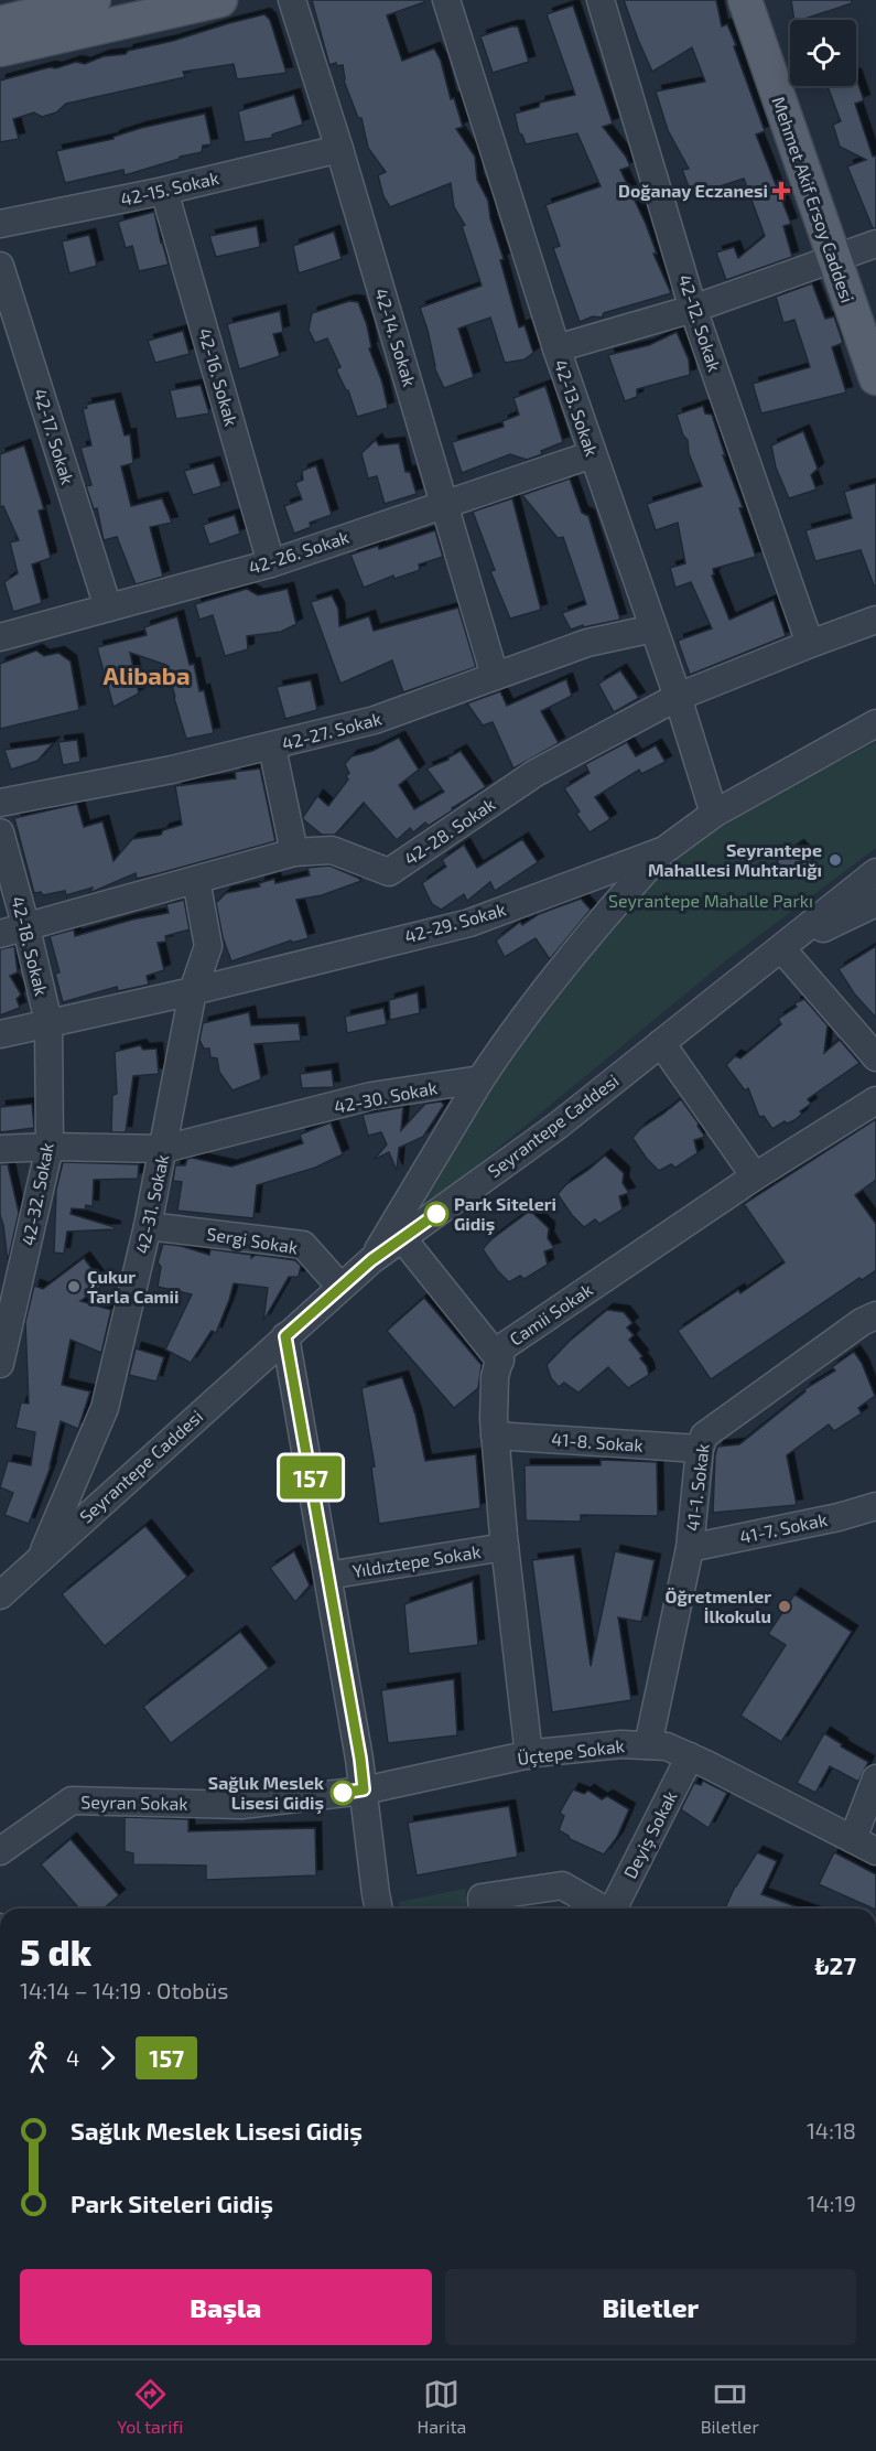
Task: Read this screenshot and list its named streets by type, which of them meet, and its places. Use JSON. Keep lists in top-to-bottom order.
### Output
{
  "streets": {
    "main road": ["Mehmet Akif Ersoy Caddesi"],
    "street": [
      "42-15. Sokak",
      "42-12. Sokak",
      "42-14. Sokak",
      "42-16. Sokak",
      "42-13. Sokak",
      "42-17. Sokak",
      "42-26. Sokak",
      "42-27. Sokak",
      "42-28. Sokak",
      "42-29. Sokak",
      "42-18. Sokak",
      "42-30. Sokak",
      "Seyrantepe Caddesi",
      "42-32. Sokak",
      "42-31. Sokak",
      "Sergi Sokak",
      "Camii Sokak",
      "41-8. Sokak",
      "41-1. Sokak",
      "41-7. Sokak",
      "Yıldıztepe Sokak",
      "Üçtepe Sokak",
      "Seyran Sokak",
      "Deyiş Sokak"
    ]
  },
  "crossings": [
    ["42-15. Sokak", "42-14. Sokak"],
    ["42-15. Sokak", "42-16. Sokak"],
    ["42-12. Sokak", "42-28. Sokak"],
    ["42-14. Sokak", "42-26. Sokak"],
    ["42-14. Sokak", "42-27. Sokak"],
    ["42-16. Sokak", "42-26. Sokak"],
    ["42-13. Sokak", "42-26. Sokak"],
    ["42-13. Sokak", "42-27. Sokak"],
    ["42-13. Sokak", "42-28. Sokak"],
    ["42-13. Sokak", "42-29. Sokak"],
    ["42-17. Sokak", "42-26. Sokak"],
    ["42-28. Sokak", "42-18. Sokak"],
    ["42-28. Sokak", "42-31. Sokak"],
    ["42-29. Sokak", "42-18. Sokak"],
    ["42-29. Sokak", "42-32. Sokak"],
    ["42-29. Sokak", "42-31. Sokak"],
    ["42-18. Sokak", "42-32. Sokak"],
    ["42-30. Sokak", "42-32. Sokak"],
    ["42-30. Sokak", "42-31. Sokak"],
    ["Seyrantepe Caddesi", "42-31. Sokak"],
    ["Seyrantepe Caddesi", "Sergi Sokak"],
    ["42-31. Sokak", "Sergi Sokak"],
    ["Camii Sokak", "41-8. Sokak"],
    ["Camii Sokak", "Yıldıztepe Sokak"],
    ["Camii Sokak", "Üçtepe Sokak"],
    ["41-8. Sokak", "41-1. Sokak"],
    ["41-1. Sokak", "41-7. Sokak"],
    ["41-1. Sokak", "Üçtepe Sokak"],
    ["Üçtepe Sokak", "Seyran Sokak"],
    ["Üçtepe Sokak", "Deyiş Sokak"]
  ],
  "districts": ["Alibaba"],
  "parks": ["Seyrantepe Mahalle Parkı"],
  "places": {
    "health": ["Doğanay Eczanesi"],
    "other": [
      "Seyrantepe Mahallesi Muhtarlığı",
      "Park Siteleri Gidiş",
      "Çukur Tarla Camii",
      "Öğretmenler İlkokulu",
      "Sağlık Meslek Lisesi Gidiş"
    ]
  },
  "lines": ["bus line 157"],
  "page": {
    "on_map": "157",
    "heading": ["5 dk", "14:14 – 14:19 · Otobüs", "₺27"],
    "legs": ["4", "157"],
    "list": [
      {
        "name": "Sağlık Meslek Lisesi Gidiş",
        "value": "14:18"
      },
      {
        "name": "Park Siteleri Gidiş",
        "value": "14:19"
      }
    ],
    "buttons": ["Başla", "Biletler"],
    "tabs": ["Yol tarifi", "Harita", "Biletler"]
  }
}
